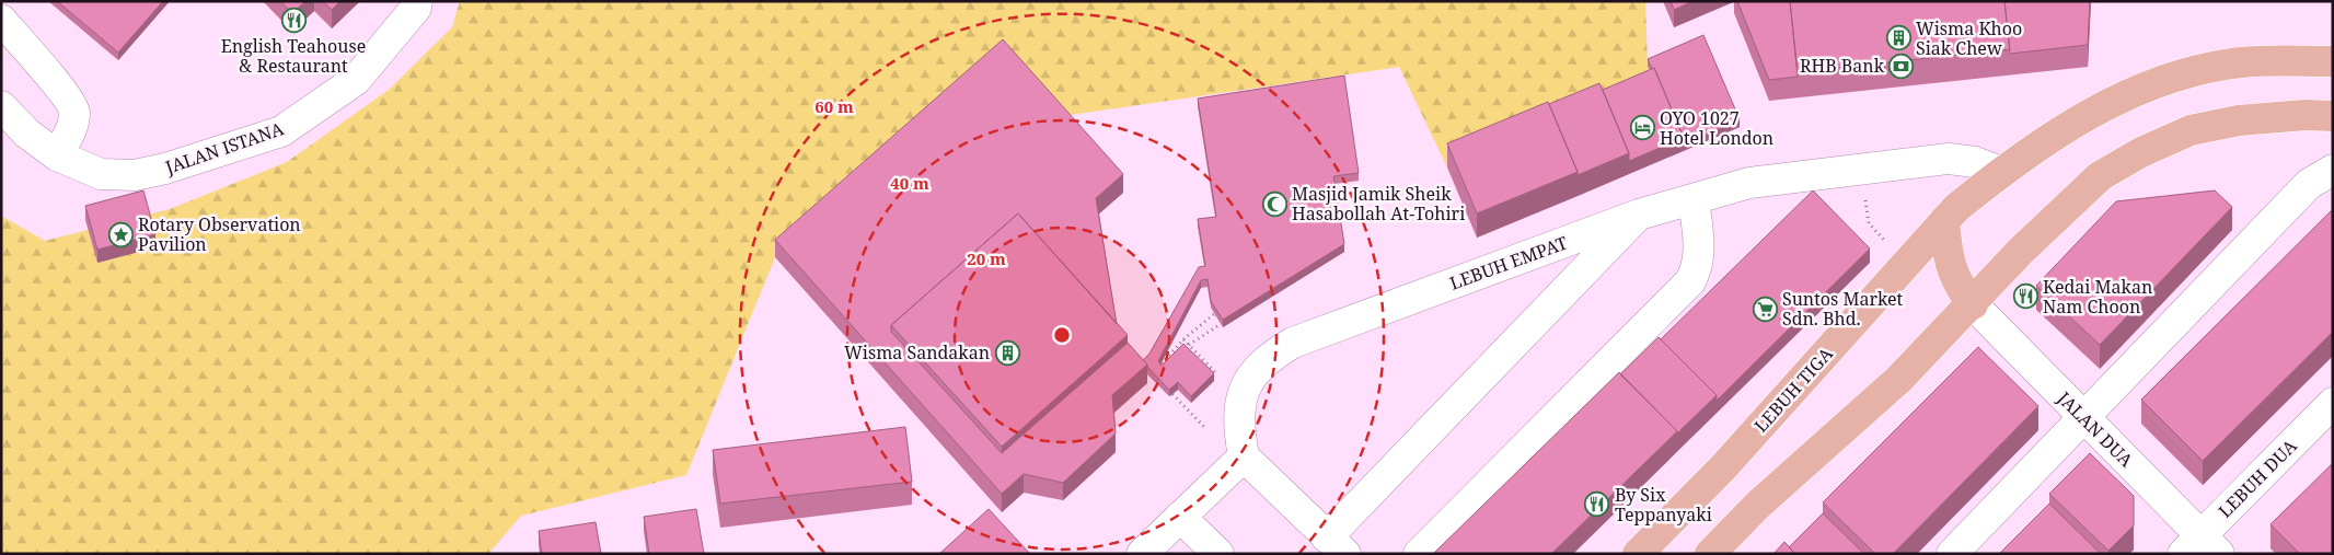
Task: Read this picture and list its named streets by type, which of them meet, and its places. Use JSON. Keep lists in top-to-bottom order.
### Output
{
  "streets": {
    "main road": ["LEBUH TIGA"],
    "street": [
      "JALAN ISTANA",
      "LEBUH EMPAT",
      "JALAN DUA",
      "LEBUH DUA"
    ]
  },
  "crossings": [
    ["LEBUH EMPAT", "LEBUH TIGA"],
    ["JALAN DUA", "LEBUH DUA"]
  ],
  "places": {
    "restaurant": ["English Teahouse & Restaurant", "Kedai Makan Nam Choon", "By Six Teppanyaki"],
    "building": ["Wisma Khoo Siak Chew", "Wisma Sandakan"],
    "bank": ["RHB Bank"],
    "hotel": ["OYO 1027 Hotel London"],
    "mosque": ["Masjid Jamik Sheik Hasabollah At-Tohiri"],
    "place": ["Rotary Observation Pavilion"],
    "supermarket": ["Suntos Market Sdn. Bhd."]
  },
  "rings": ["60 m", "40 m", "20 m"]
}
